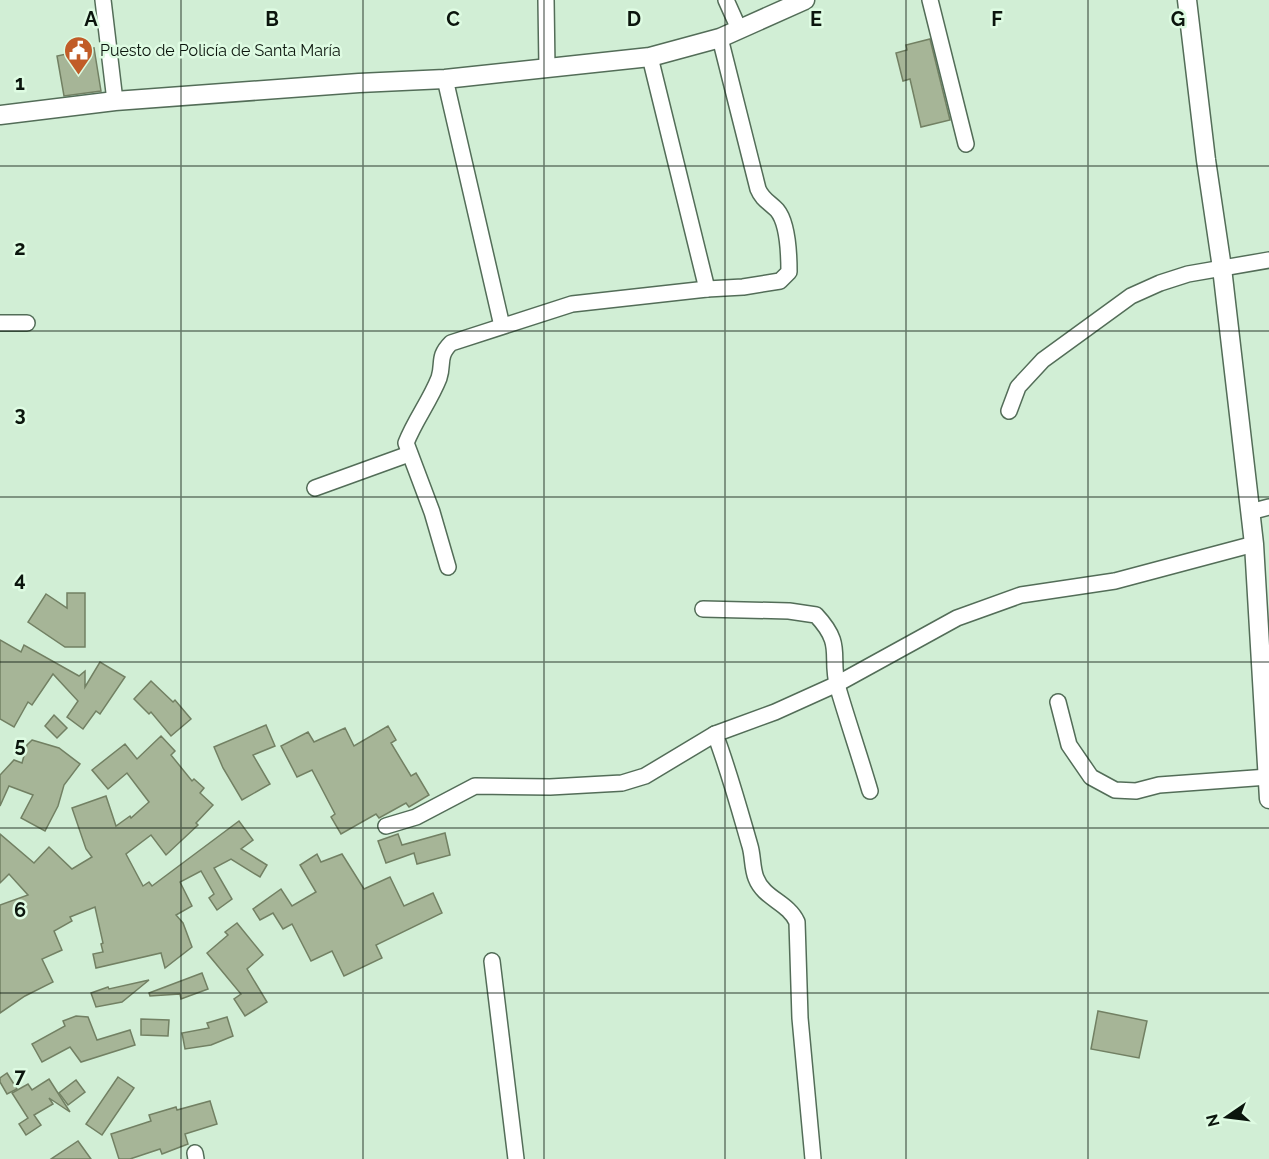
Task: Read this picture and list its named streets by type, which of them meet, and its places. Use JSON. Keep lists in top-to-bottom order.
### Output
{
  "places": {
    "public building": ["Puesto de Policía de Santa María"]
  },
  "north": "left",
  "grid": {
    "columns": [
      "A",
      "B",
      "C",
      "D",
      "E",
      "F",
      "G"
    ],
    "rows": [
      "1",
      "2",
      "3",
      "4",
      "5",
      "6",
      "7"
    ]
  }
}
